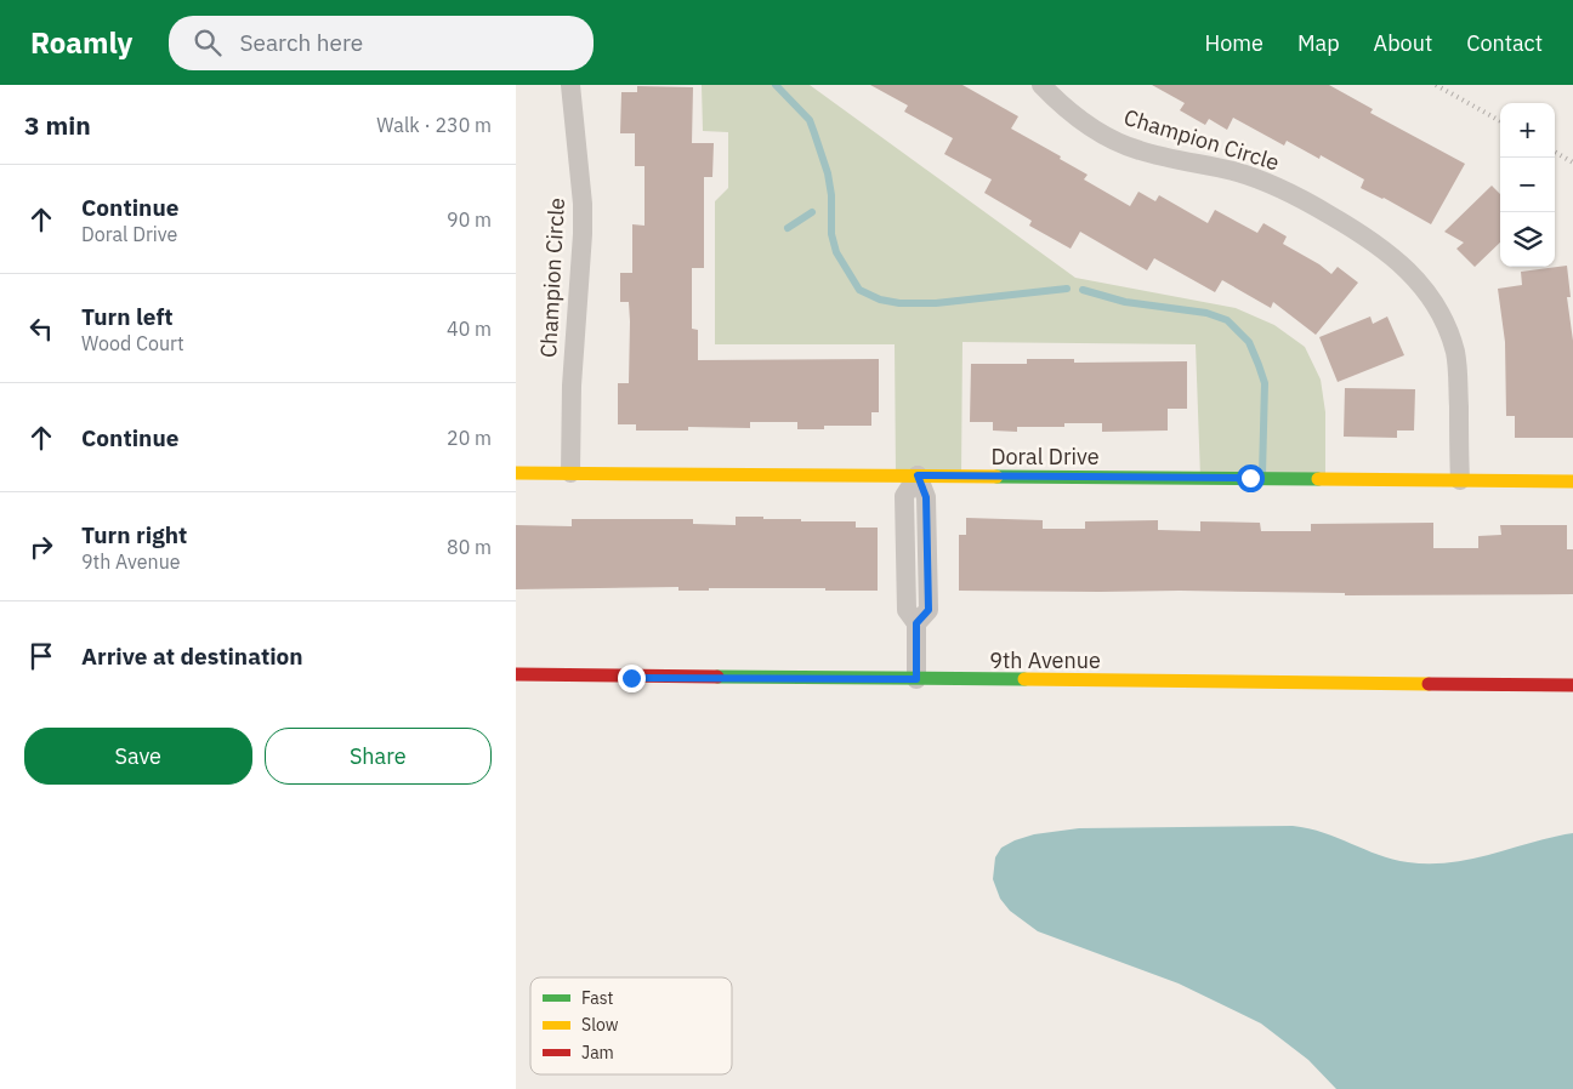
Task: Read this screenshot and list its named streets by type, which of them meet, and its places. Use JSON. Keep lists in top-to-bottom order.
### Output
{
  "streets": {
    "street": ["Champion Circle", "Doral Drive", "9th Avenue"]
  },
  "crossings": [
    ["Champion Circle", "Doral Drive"]
  ],
  "legend": ["Fast", "Slow", "Jam"],
  "page": {
    "header": "Roamly",
    "search": "Search here",
    "nav": [
      "Home",
      "Map",
      "About",
      "Contact"
    ],
    "heading": ["3 min", "Walk · 230 m"],
    "map_buttons": ["+", "−"],
    "list": [
      ["Continue", "Doral Drive", "90 m"],
      ["Turn left", "Wood Court", "40 m"],
      ["Continue", "20 m"],
      ["Turn right", "9th Avenue", "80 m"],
      "Arrive at destination"
    ],
    "buttons": ["Save", "Share"]
  }
}
